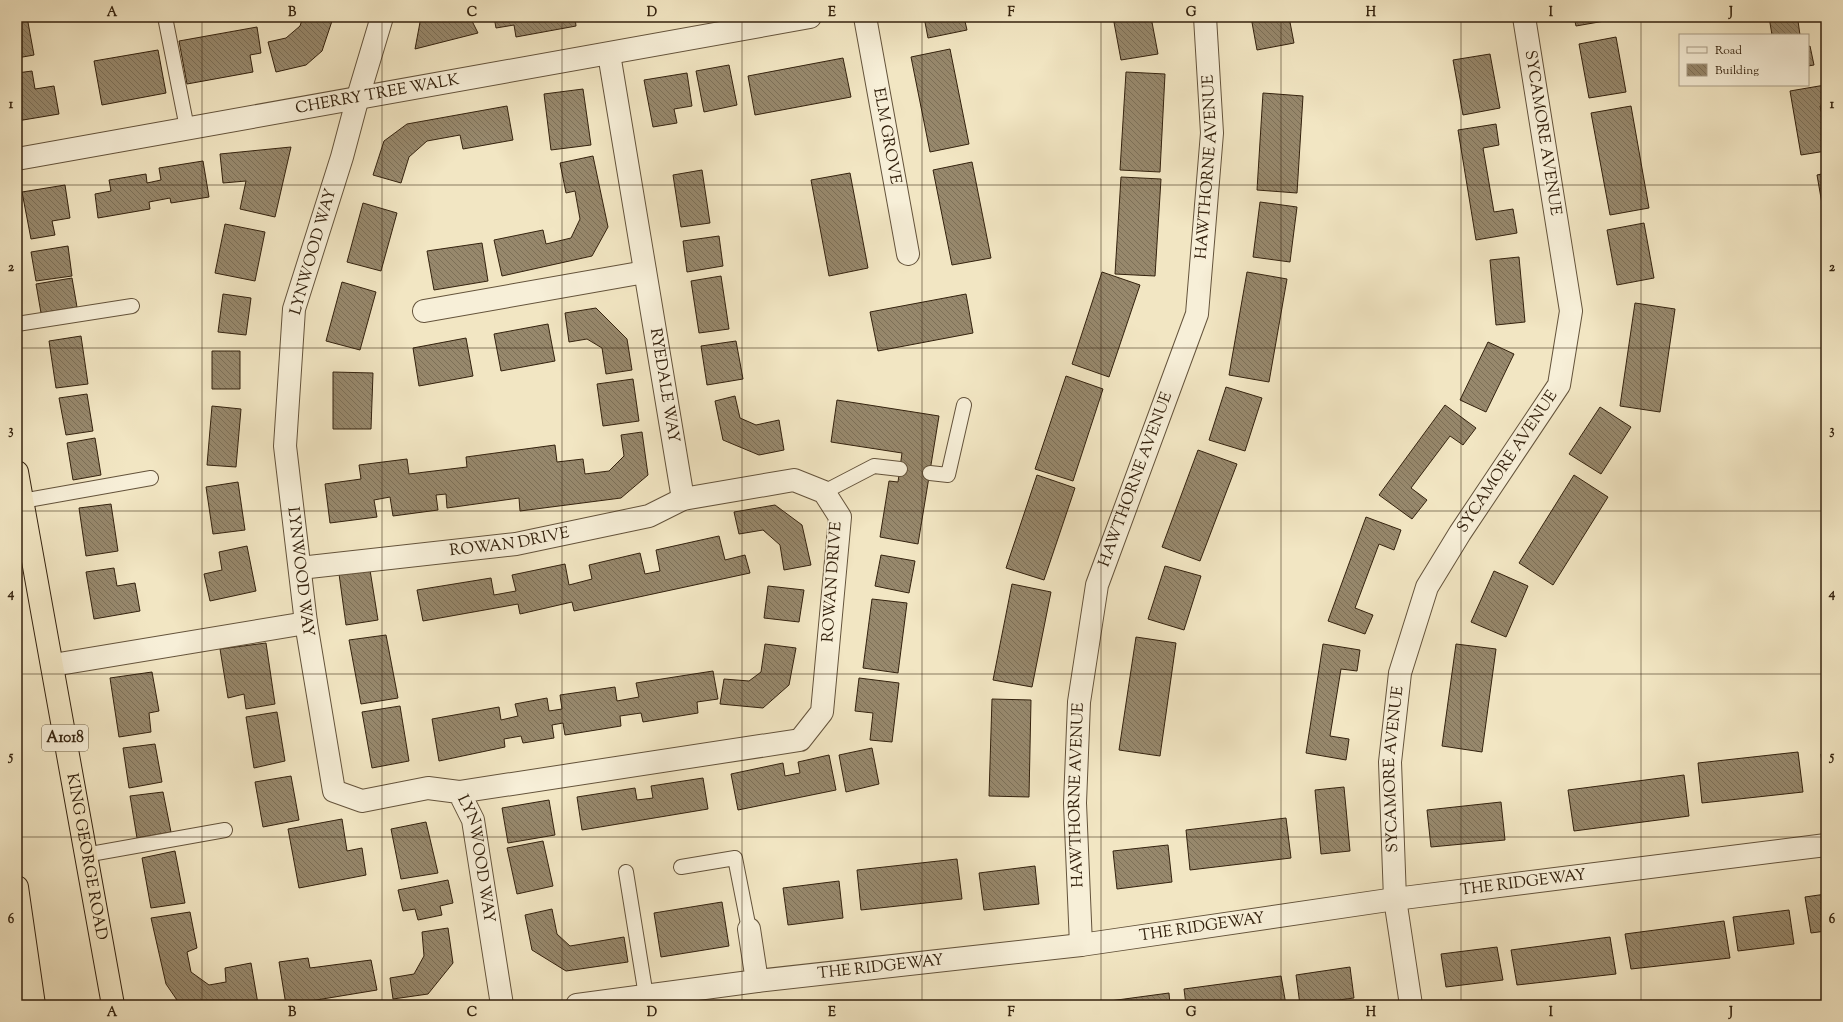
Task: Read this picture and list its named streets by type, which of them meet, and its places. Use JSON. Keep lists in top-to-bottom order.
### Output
{
  "streets": {
    "highway": ["A1018", "KING GEORGE ROAD"],
    "street": [
      "CHERRY TREE WALK",
      "SYCAMORE AVENUE",
      "ELM GROVE",
      "HAWTHORNE AVENUE",
      "LYNWOOD WAY",
      "RYEDALE WAY",
      "ROWAN DRIVE",
      "THE RIDGEWAY"
    ]
  },
  "crossings": [
    ["CHERRY TREE WALK", "LYNWOOD WAY"],
    ["CHERRY TREE WALK", "RYEDALE WAY"],
    ["SYCAMORE AVENUE", "THE RIDGEWAY"],
    ["HAWTHORNE AVENUE", "THE RIDGEWAY"],
    ["LYNWOOD WAY", "ROWAN DRIVE"],
    ["RYEDALE WAY", "ROWAN DRIVE"]
  ],
  "legend": ["Road", "Building"],
  "grid": {
    "columns": [
      "A",
      "B",
      "C",
      "D",
      "E",
      "F",
      "G",
      "H",
      "I",
      "J"
    ],
    "rows": [
      "1",
      "2",
      "3",
      "4",
      "5",
      "6"
    ]
  }
}
